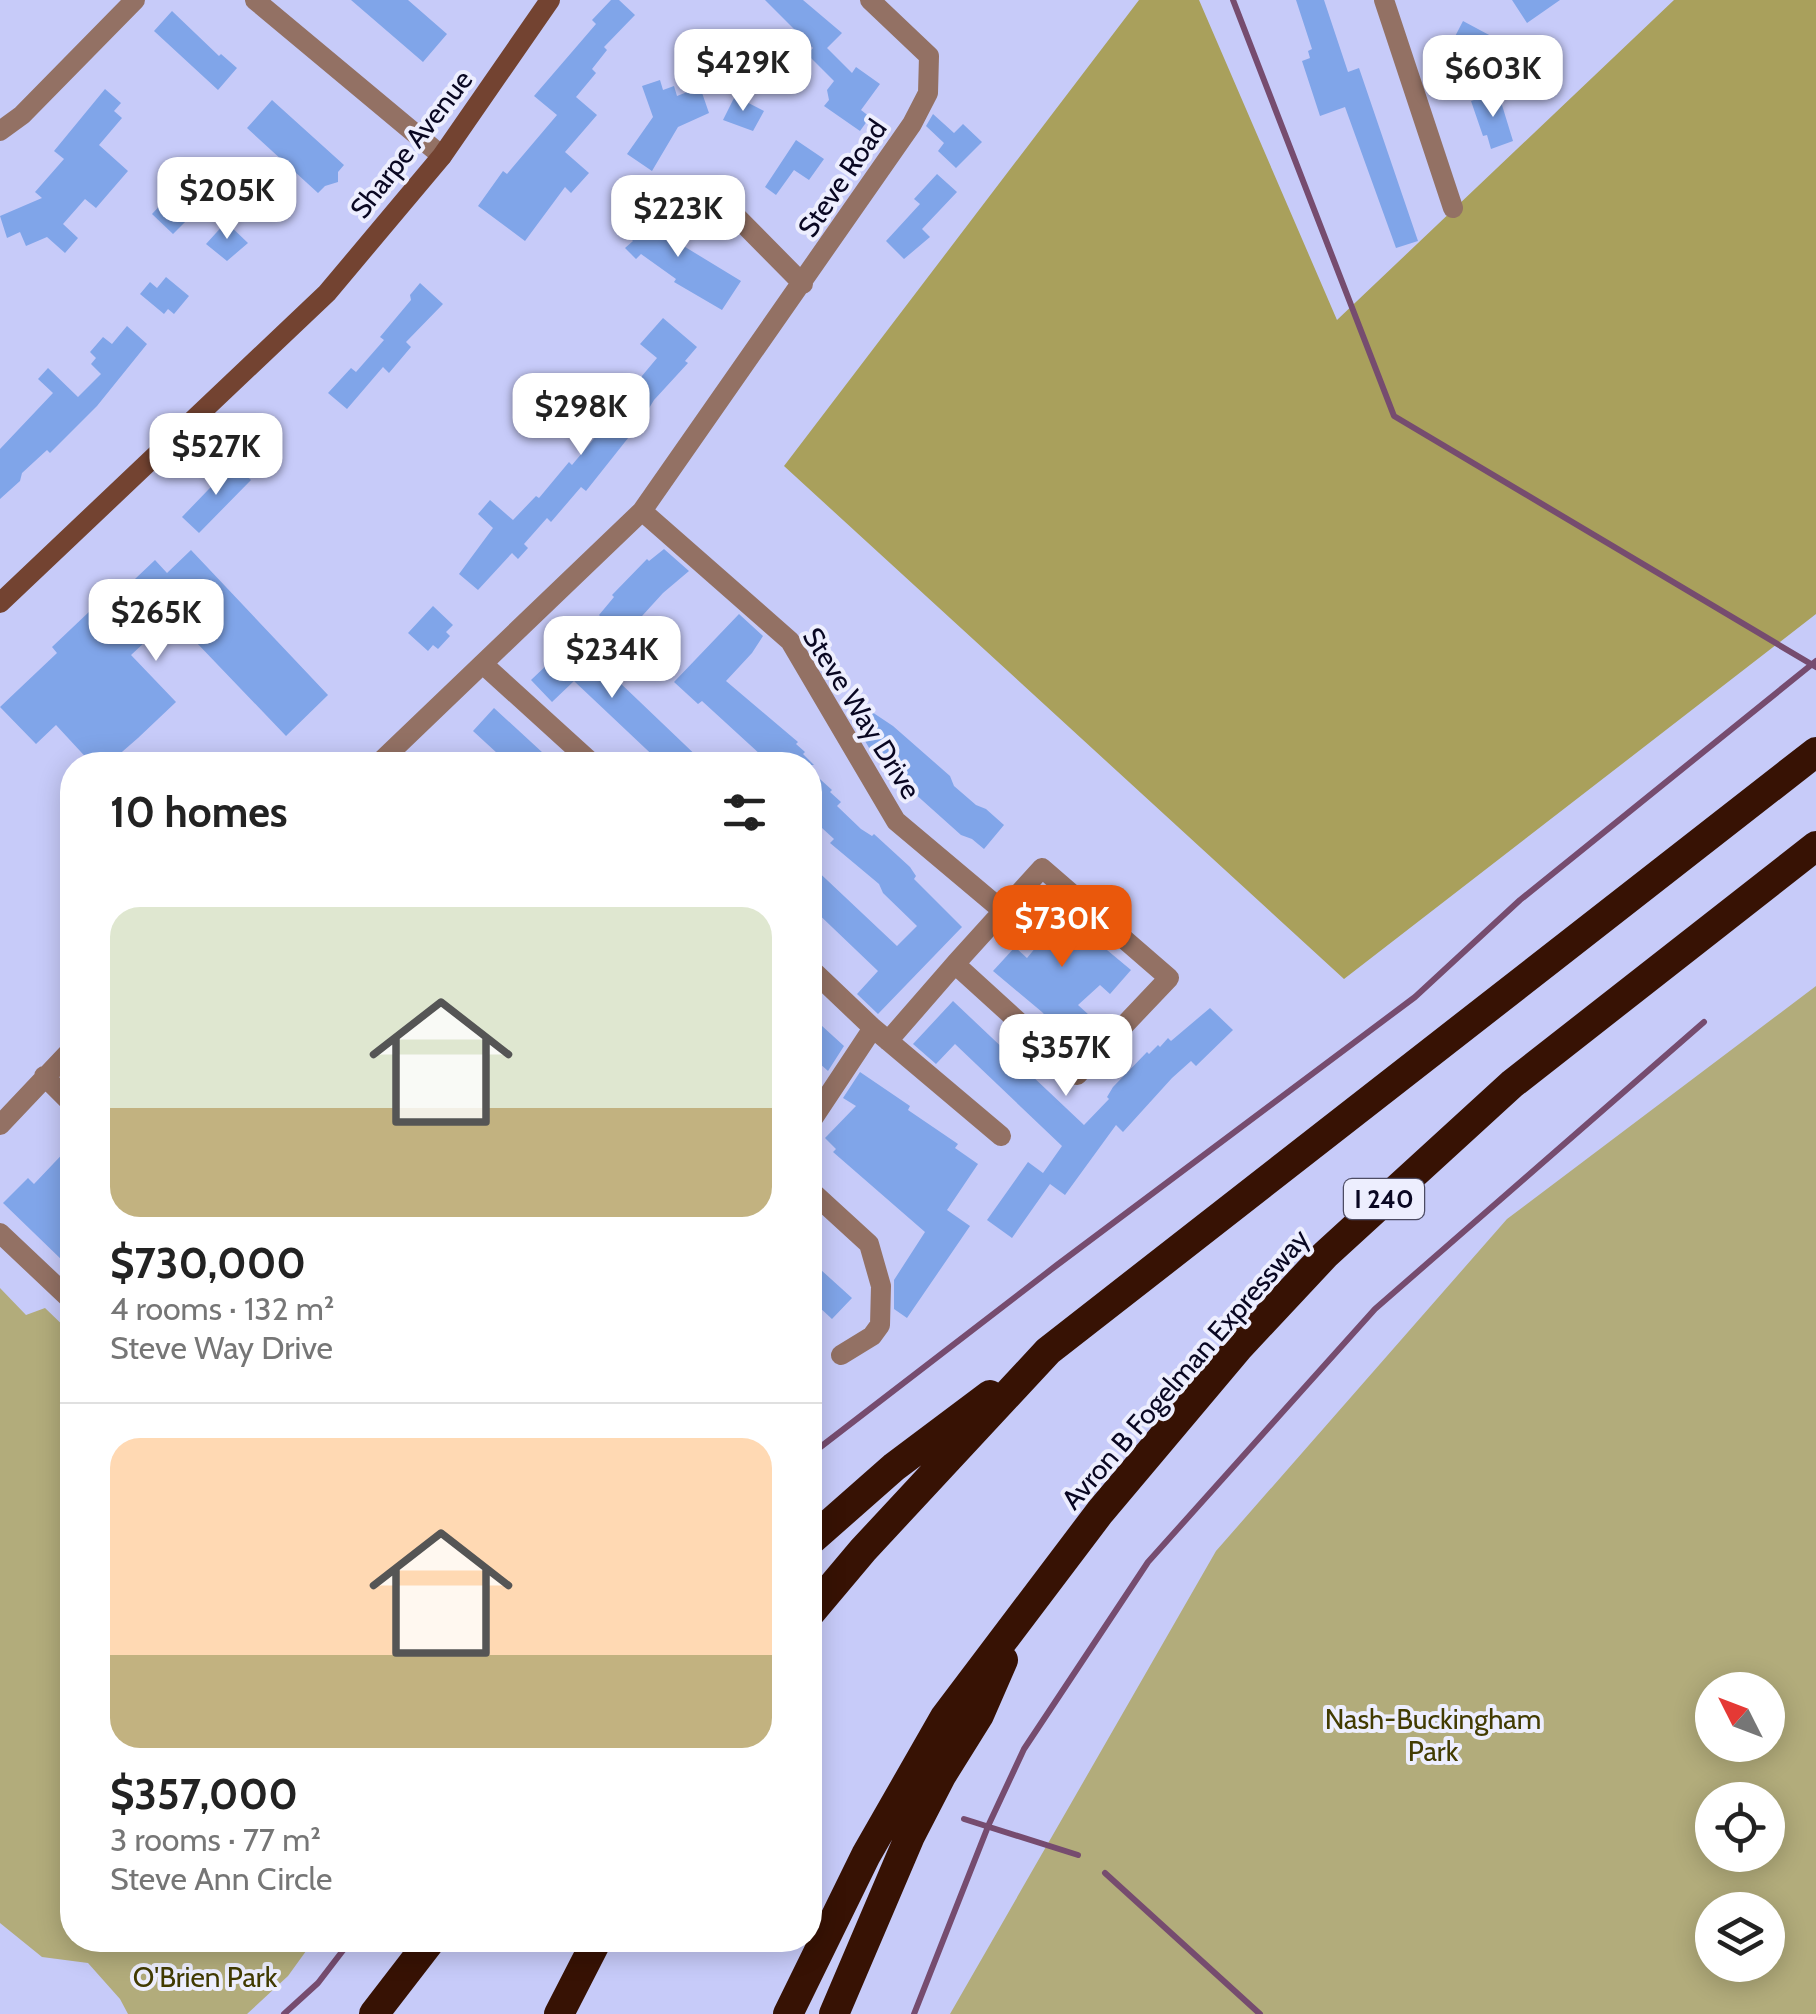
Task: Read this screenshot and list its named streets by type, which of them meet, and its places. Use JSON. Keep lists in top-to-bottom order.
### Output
{
  "streets": {
    "highway": ["I 240", "Avron B Fogelman Expressway"],
    "street": ["Sharpe Avenue", "Steve Road", "Steve Way Drive"]
  },
  "crossings": [
    ["Steve Road", "Steve Way Drive"]
  ],
  "parks": ["Nash-Buckingham Park", "O'Brien Park"],
  "north": "top left",
  "page": {
    "price": [
      "$429K",
      "$603K",
      "$205K",
      "$223K",
      "$298K",
      "$527K",
      "$265K",
      "$234K",
      "$730K",
      "$357K"
    ],
    "heading": "10 homes",
    "list": [
      {
        "name": "$730,000",
        "note": "4 rooms · 132 m² · Steve Way Drive"
      },
      {
        "name": "$357,000",
        "note": "3 rooms · 77 m² · Steve Ann Circle"
      }
    ]
  }
}
